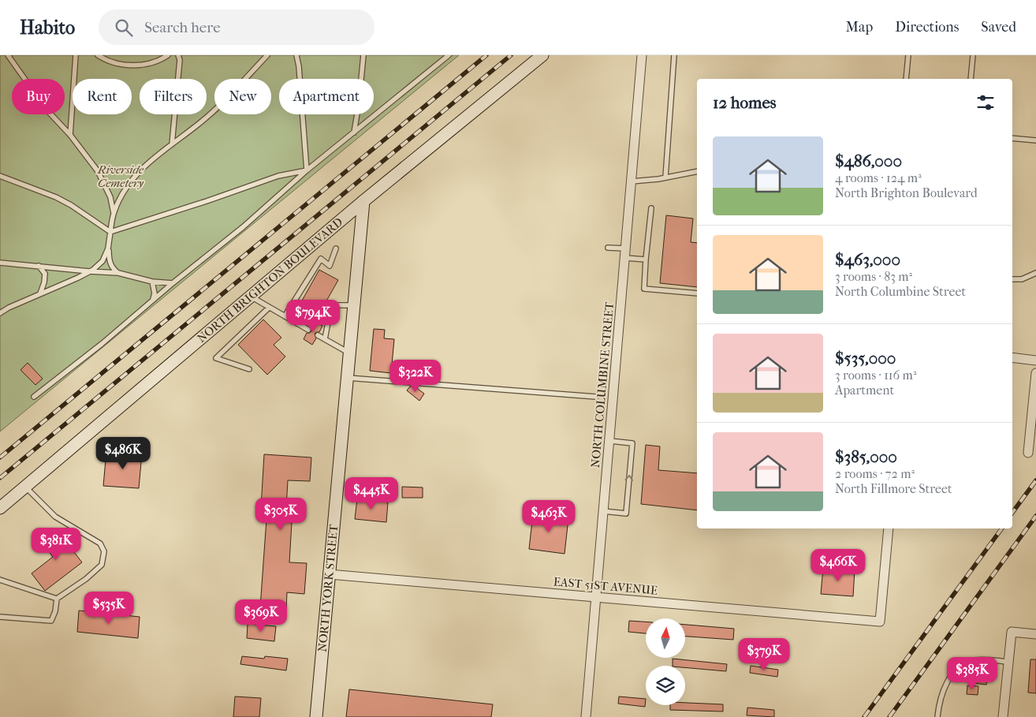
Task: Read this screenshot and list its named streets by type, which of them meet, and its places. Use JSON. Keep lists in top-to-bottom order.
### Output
{
  "streets": {
    "main road": ["NORTH BRIGHTON BOULEVARD", "NORTH YORK STREET"],
    "street": ["NORTH COLUMBINE STREET", "EAST 51ST AVENUE"]
  },
  "crossings": [
    ["NORTH BRIGHTON BOULEVARD", "NORTH YORK STREET"],
    ["NORTH COLUMBINE STREET", "EAST 51ST AVENUE"],
    ["EAST 51ST AVENUE", "NORTH YORK STREET"]
  ],
  "parks": ["Riverside Cemetery"],
  "north": "top",
  "page": {
    "header": "Habito",
    "search": "Search here",
    "nav": ["Map", "Directions", "Saved"],
    "chip": [
      "Buy",
      "Rent",
      "Filters",
      "New",
      "Apartment"
    ],
    "heading": "12 homes",
    "list": [
      {
        "name": "$486,000",
        "note": "4 rooms · 124 m² · North Brighton Boulevard"
      },
      {
        "name": "$463,000",
        "note": "3 rooms · 83 m² · North Columbine Street"
      },
      {
        "name": "$535,000",
        "note": "3 rooms · 116 m² · Apartment"
      },
      {
        "name": "$385,000",
        "note": "2 rooms · 72 m² · North Fillmore Street"
      }
    ],
    "price": [
      "$794K",
      "$322K",
      "$486K",
      "$445K",
      "$305K",
      "$463K",
      "$381K",
      "$466K",
      "$535K",
      "$369K",
      "$379K",
      "$385K"
    ]
  }
}
